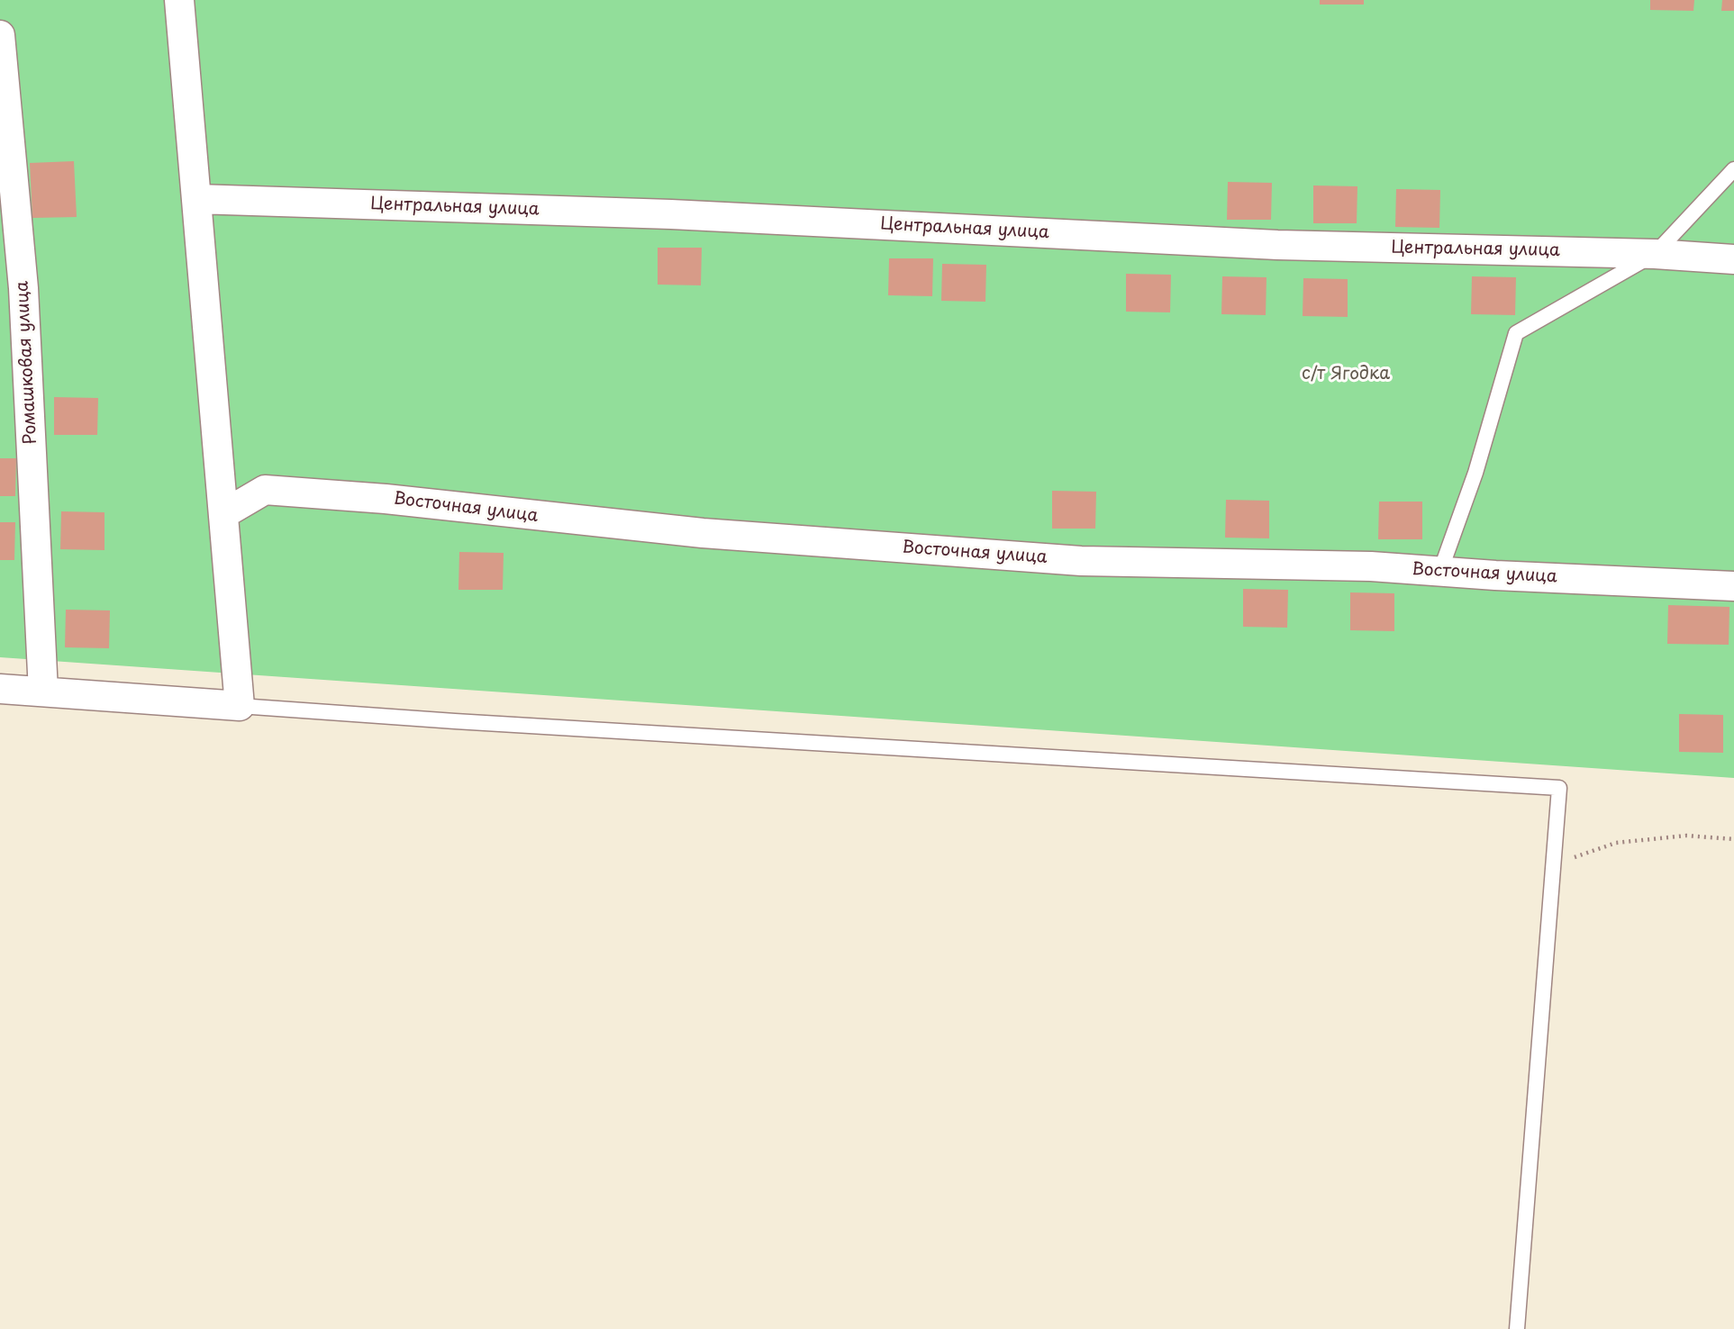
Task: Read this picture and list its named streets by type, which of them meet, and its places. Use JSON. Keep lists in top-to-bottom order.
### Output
{
  "streets": {
    "street": ["Центральная улица", "Ромашковая улица", "Восточная улица"]
  },
  "parks": ["с/т Ягодка"]
}
